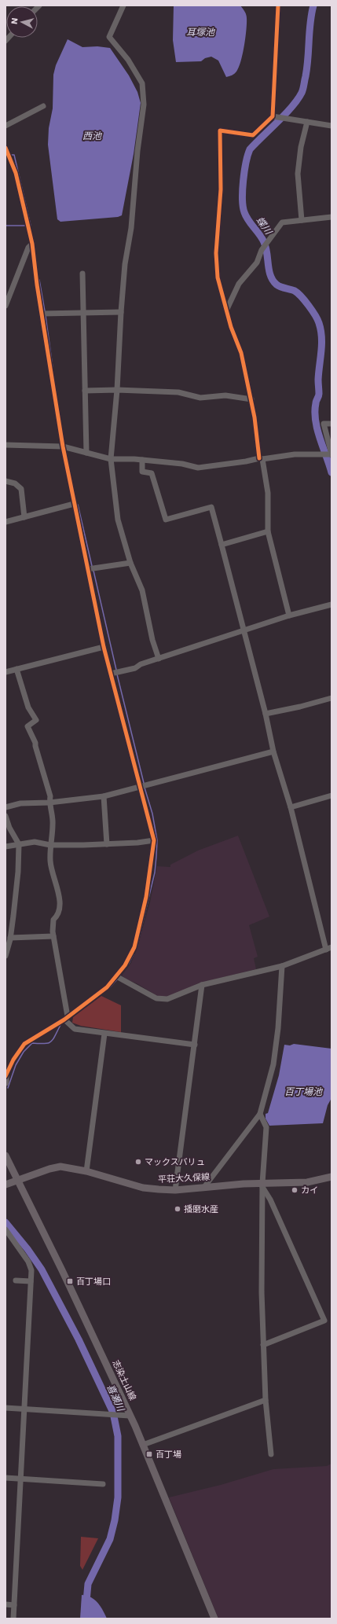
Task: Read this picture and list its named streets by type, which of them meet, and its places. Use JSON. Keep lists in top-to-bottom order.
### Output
{
  "streets": {
    "main road": ["平荘大久保線", "志染土山線"]
  },
  "crossings": [
    ["平荘大久保線", "志染土山線"]
  ],
  "water": [
    "耳塚池",
    "西池",
    "蝶川",
    "百丁場池",
    "喜瀬川"
  ],
  "places": {
    "other": ["マックスバリュ", "カイ", "播磨水産"],
    "transit": ["百丁場口", "百丁場"]
  },
  "north": "left"
}
